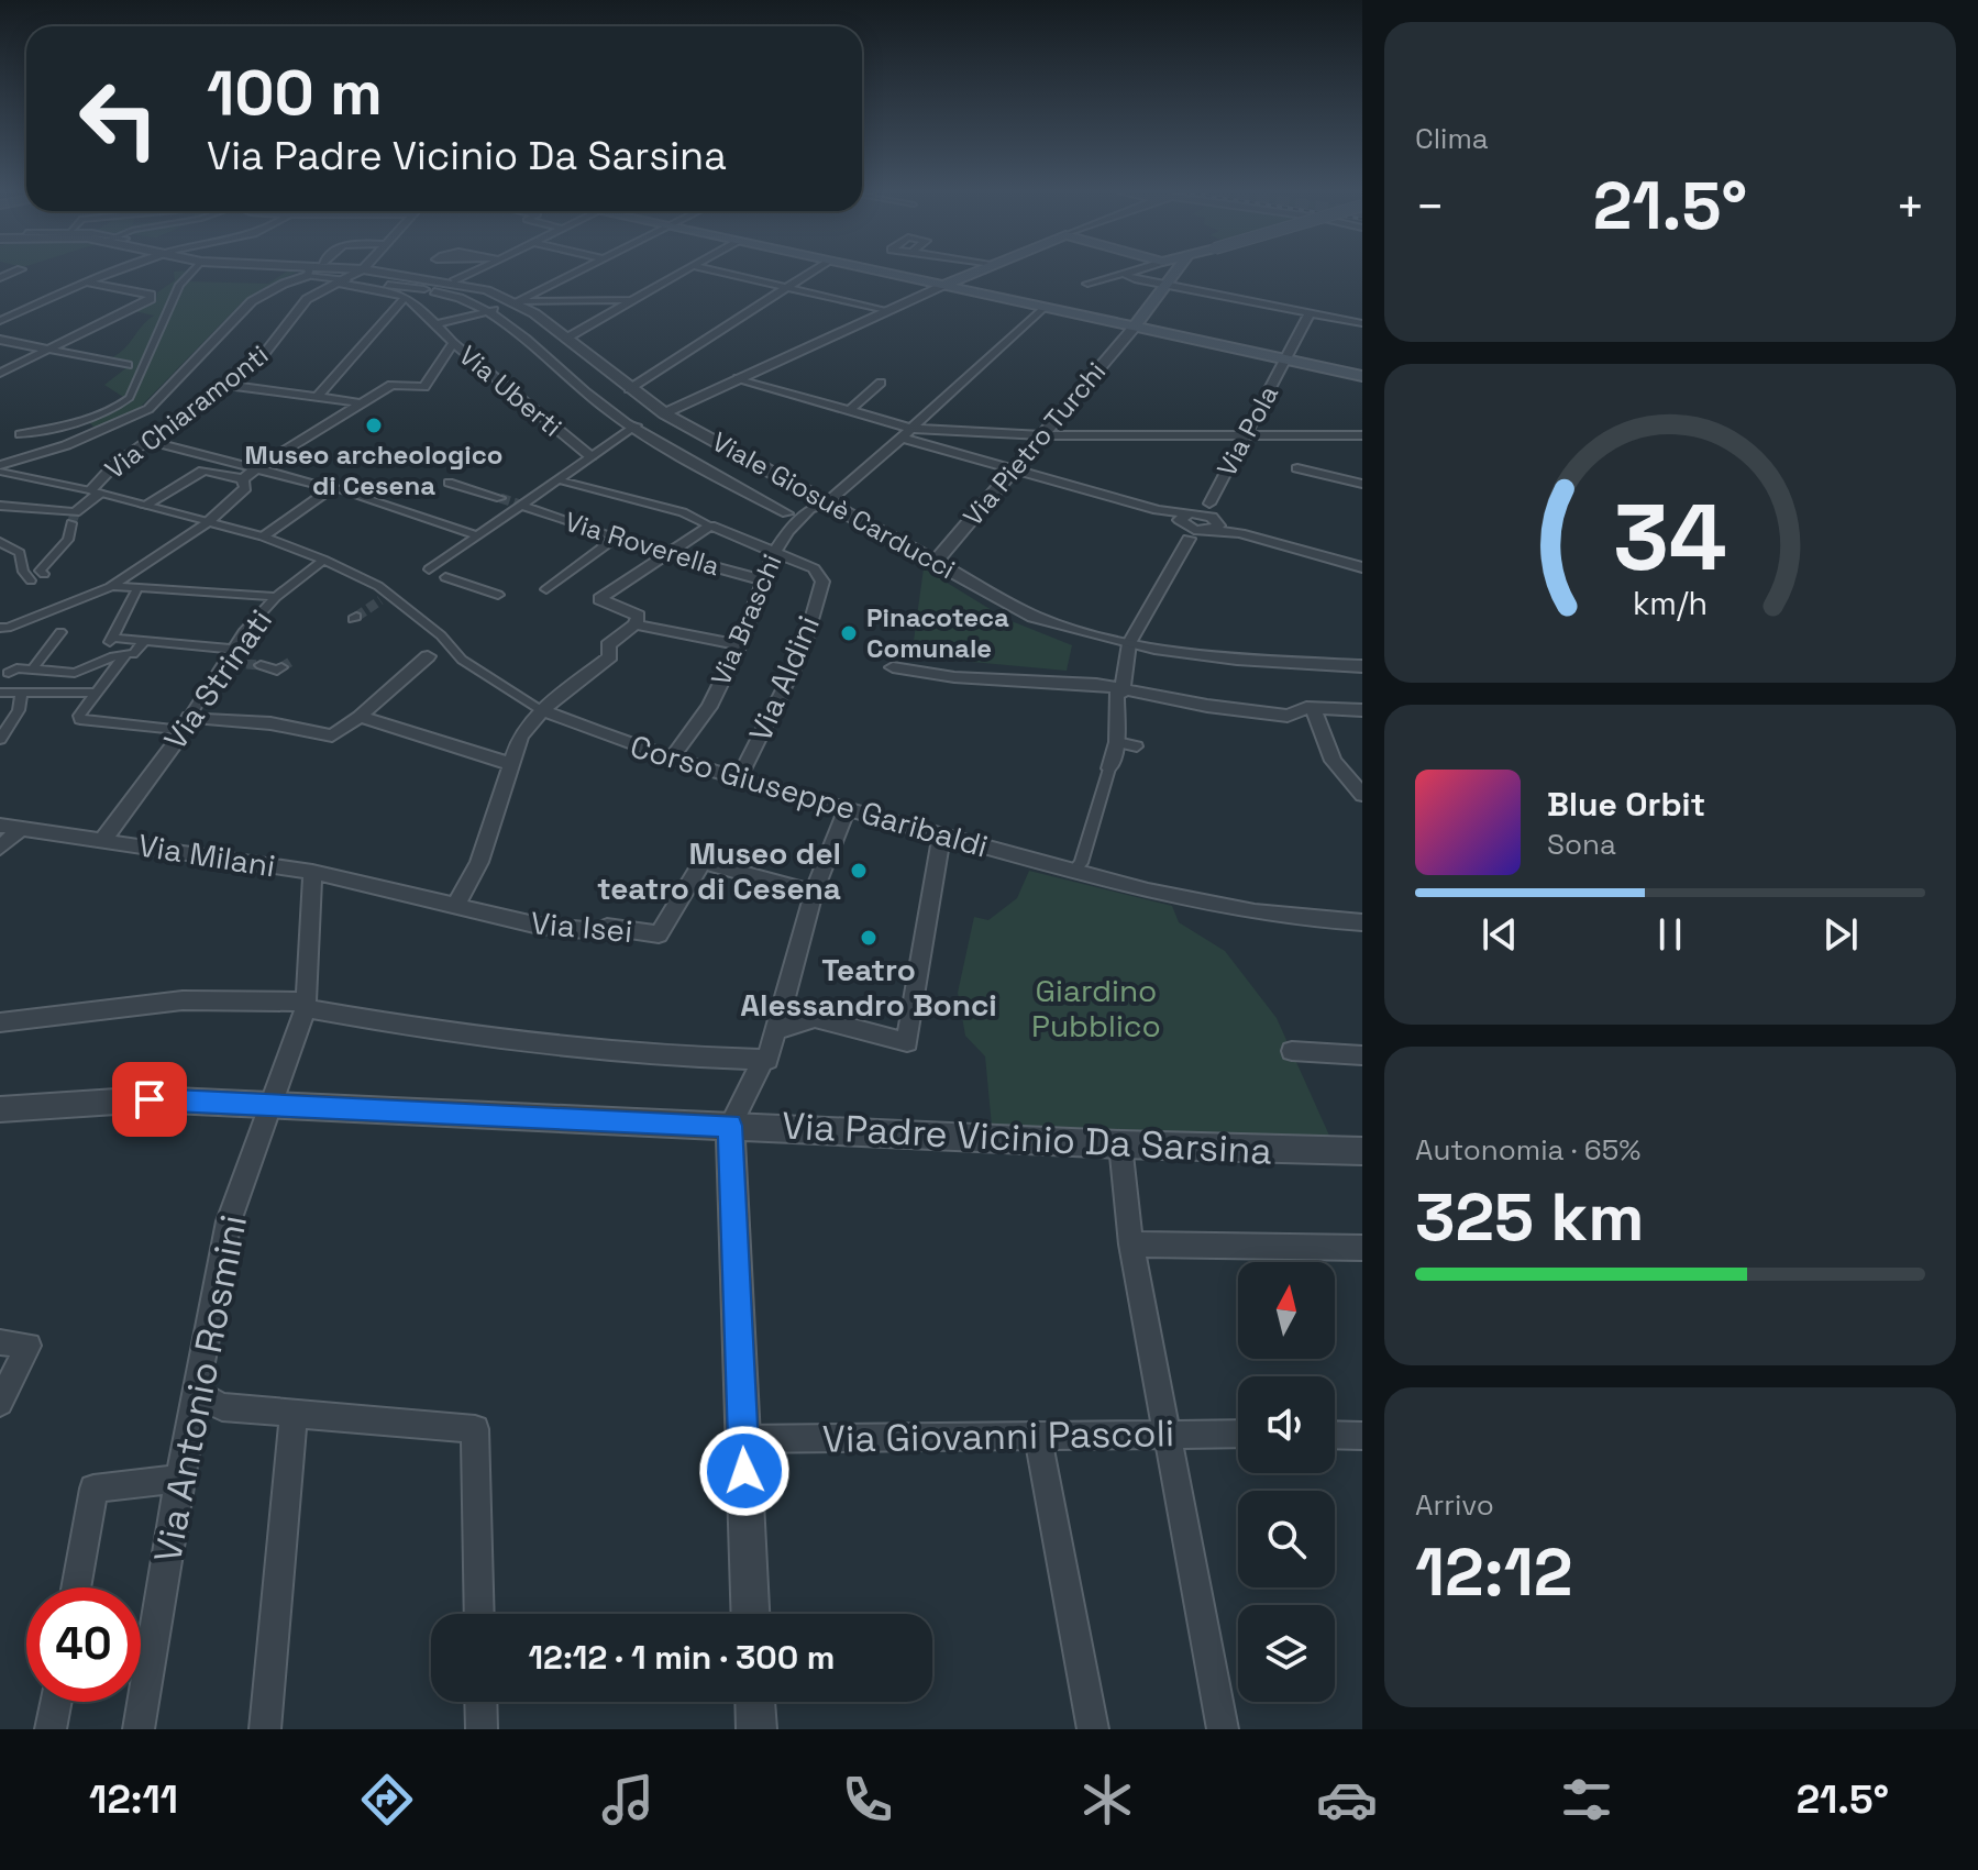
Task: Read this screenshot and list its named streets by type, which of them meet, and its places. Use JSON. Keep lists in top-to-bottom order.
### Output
{
  "streets": {
    "street": [
      "Via Uberti",
      "Via Chiaramonti",
      "Via Pola",
      "Via Pietro Turchi",
      "Viale Giosuè Carducci",
      "Via Roverella",
      "Via Braschi",
      "Via Aldini",
      "Via Strinati",
      "Corso Giuseppe Garibaldi",
      "Via Milani",
      "Via Isei",
      "Via Padre Vicinio Da Sarsina",
      "Via Antonio Rosmini",
      "Via Giovanni Pascoli"
    ]
  },
  "crossings": [
    ["Via Uberti", "Via Chiaramonti"],
    ["Via Chiaramonti", "Corso Giuseppe Garibaldi"],
    ["Via Pietro Turchi", "Viale Giosuè Carducci"],
    ["Viale Giosuè Carducci", "Via Braschi"],
    ["Via Roverella", "Via Braschi"],
    ["Via Braschi", "Via Aldini"],
    ["Via Braschi", "Corso Giuseppe Garibaldi"],
    ["Via Aldini", "Corso Giuseppe Garibaldi"],
    ["Via Strinati", "Corso Giuseppe Garibaldi"],
    ["Via Strinati", "Via Milani"],
    ["Via Milani", "Via Isei"],
    ["Via Milani", "Via Antonio Rosmini"],
    ["Via Isei", "Via Antonio Rosmini"],
    ["Via Padre Vicinio Da Sarsina", "Via Antonio Rosmini"]
  ],
  "parks": ["Giardino Pubblico"],
  "places": [
    "Museo archeologico di Cesena",
    "Pinacoteca Comunale",
    "Museo del teatro di Cesena",
    "Teatro Alessandro Bonci"
  ],
  "north": "top",
  "page": {
    "tile": [
      "Clima",
      ["Autonomia · 65%", "325 km"],
      ["Arrivo", "12:12"]
    ],
    "turn": ["100 m", "Via Padre Vicinio Da Sarsina"],
    "heat": ["−", "21.5°", "+"],
    "song": ["Blue Orbit", "Sona"],
    "limit": "40",
    "trip": "12:12 · 1 min · 300 m",
    "tabs": ["12:11", "21.5°"],
    "gauge": ["34", "km/h"]
  }
}
